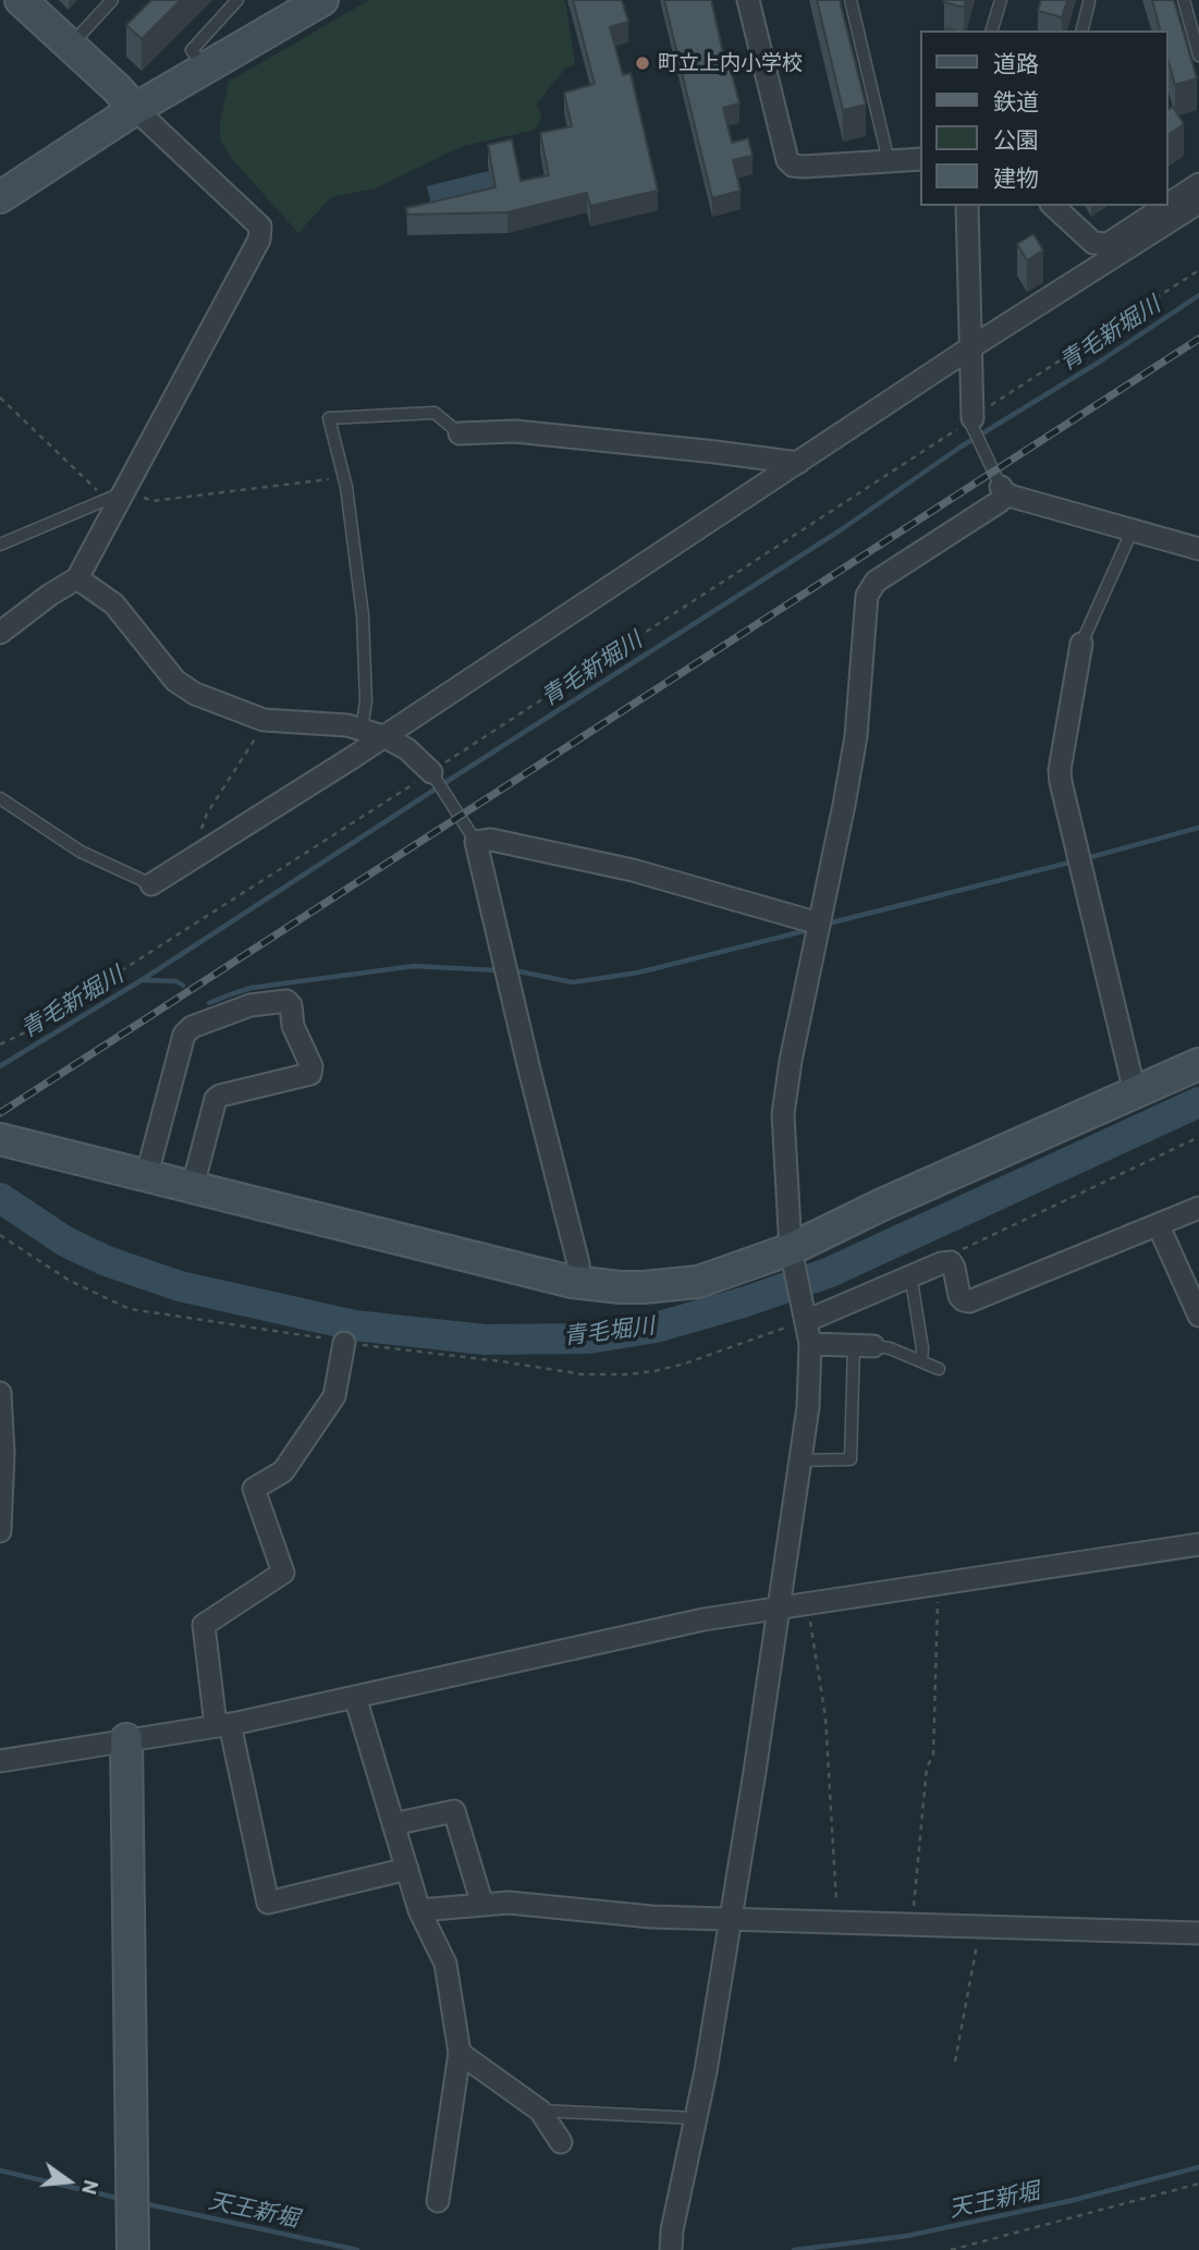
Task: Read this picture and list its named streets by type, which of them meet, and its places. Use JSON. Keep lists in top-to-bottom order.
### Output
{
  "water": ["青毛新堀川", "青毛堀川", "天王新堀"],
  "places": ["町立上内小学校"],
  "legend": [
    "道路",
    "鉄道",
    "公園",
    "建物"
  ],
  "north": "right"
}
